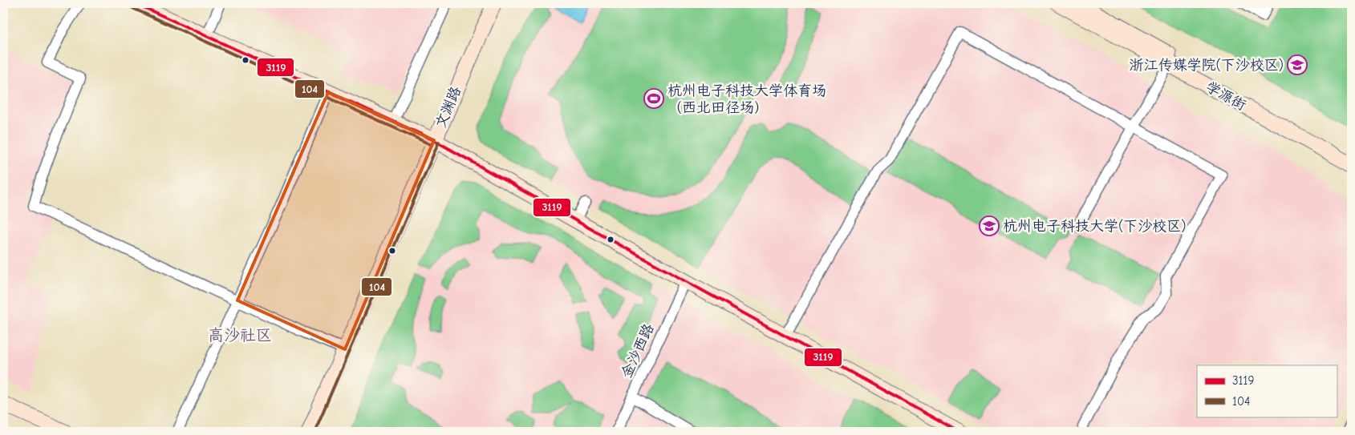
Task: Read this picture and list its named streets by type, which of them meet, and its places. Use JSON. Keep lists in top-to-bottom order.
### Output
{
  "streets": {
    "main road": ["学源街", "文渊路"],
    "street": ["金沙西路"]
  },
  "districts": ["高沙社区"],
  "places": {
    "school or university": ["浙江传媒学院(下沙校区)", "杭州电子科技大学(下沙校区)"],
    "sports": ["杭州电子科技大学体育场 （西北田径场）"]
  },
  "lines": ["transit line 3119", "transit line 104"],
  "legend": ["3119", "104"]
}
